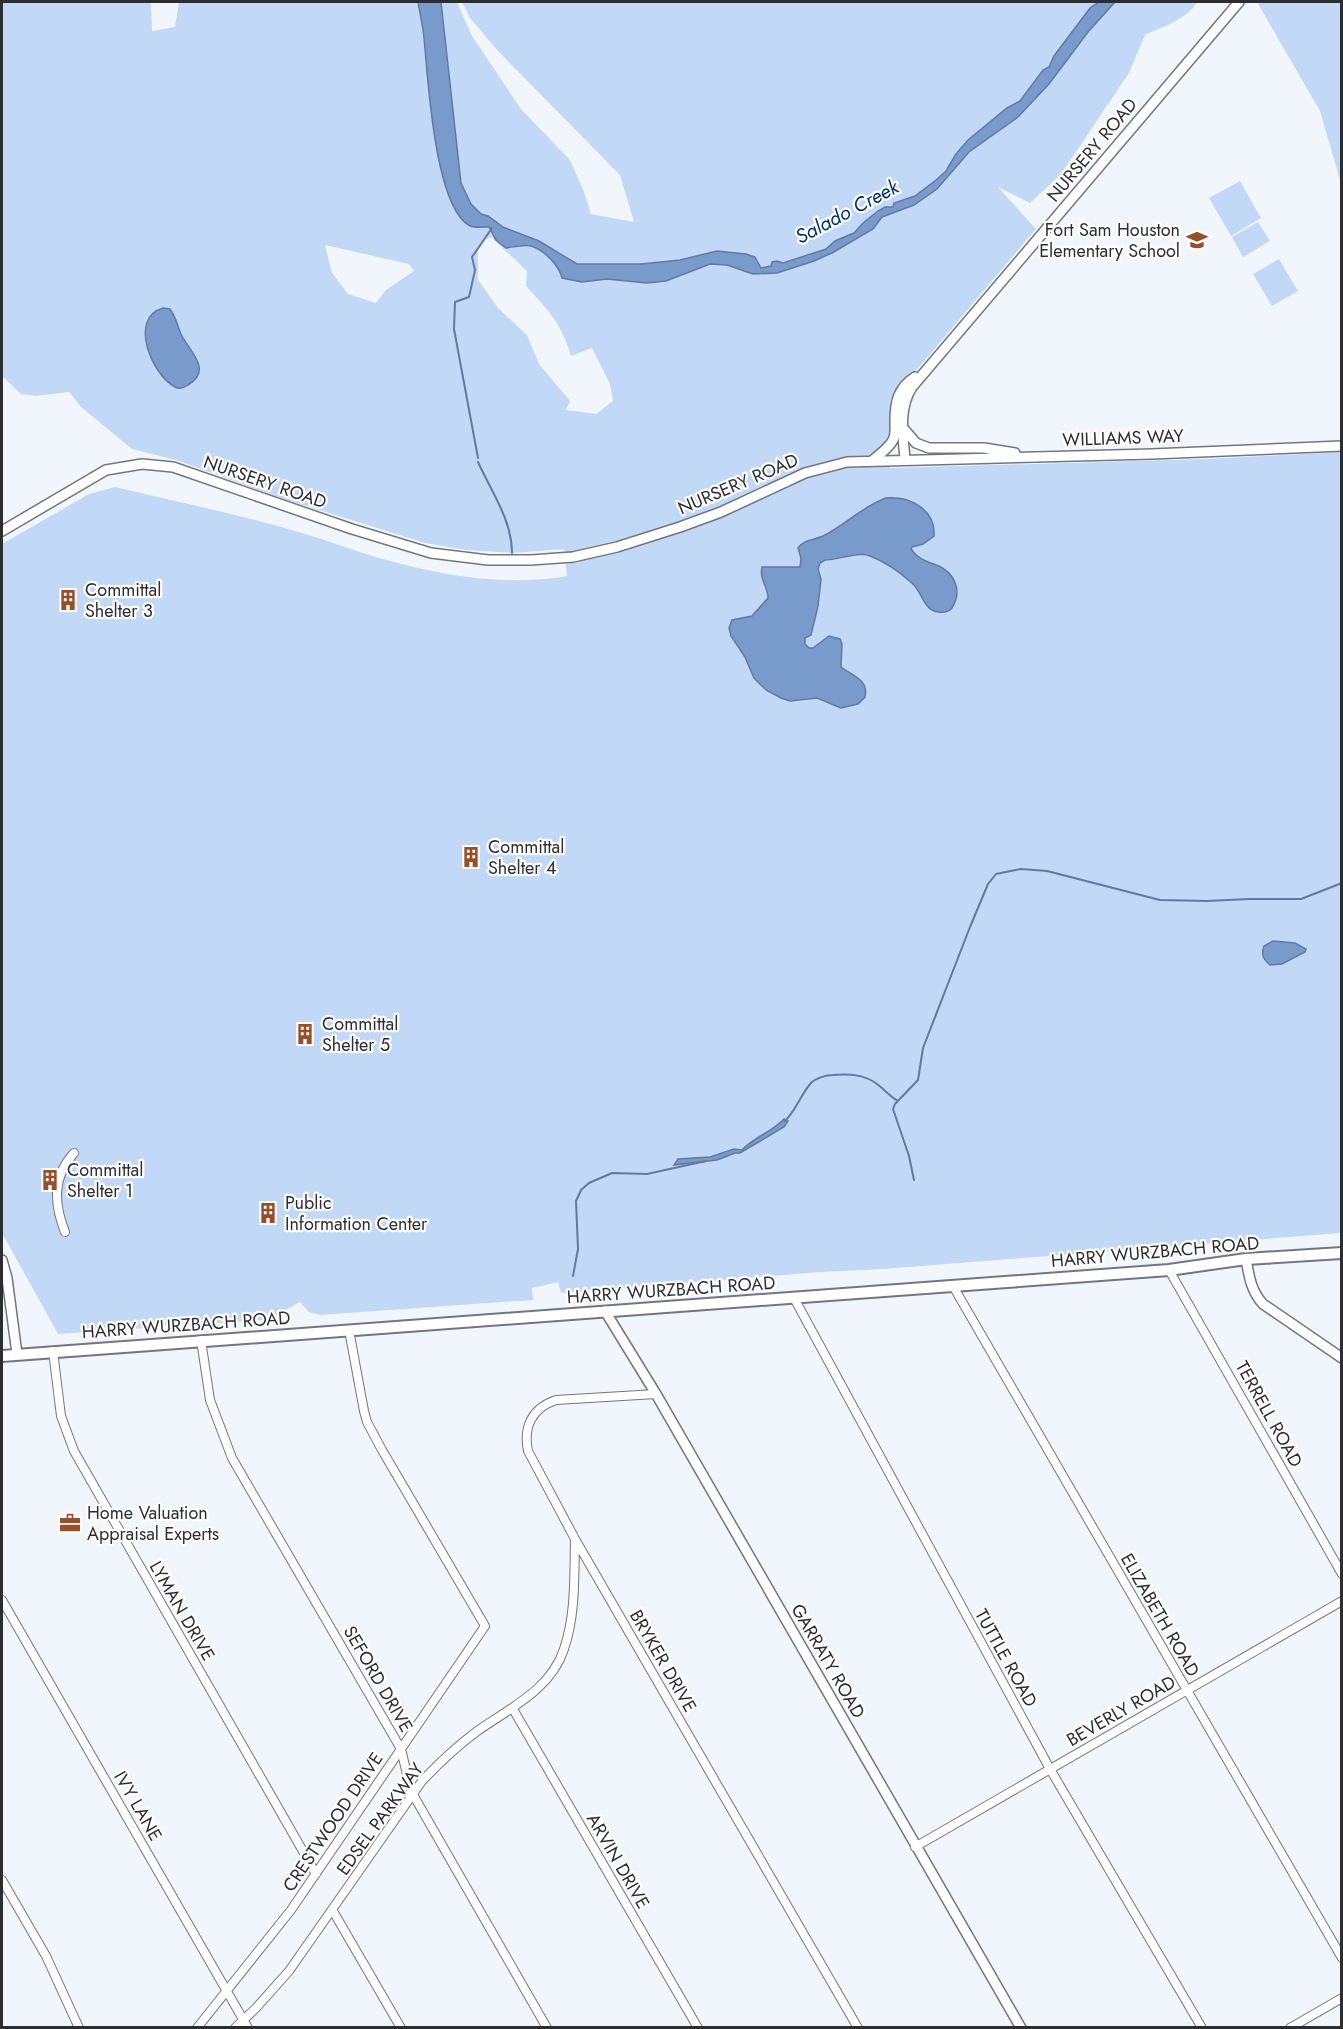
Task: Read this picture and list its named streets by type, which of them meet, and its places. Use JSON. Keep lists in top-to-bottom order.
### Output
{
  "streets": {
    "main road": ["HARRY WURZBACH ROAD"],
    "street": [
      "NURSERY ROAD",
      "WILLIAMS WAY",
      "TERRELL ROAD",
      "LYMAN DRIVE",
      "ELIZABETH ROAD",
      "TUTTLE ROAD",
      "BRYKER DRIVE",
      "GARRATY ROAD",
      "SEFORD DRIVE",
      "BEVERLY ROAD",
      "IVY LANE",
      "EDSEL PARKWAY",
      "CRESTWOOD DRIVE",
      "ARVIN DRIVE"
    ]
  },
  "crossings": [
    ["NURSERY ROAD", "WILLIAMS WAY"],
    ["HARRY WURZBACH ROAD", "TERRELL ROAD"],
    ["HARRY WURZBACH ROAD", "LYMAN DRIVE"],
    ["HARRY WURZBACH ROAD", "ELIZABETH ROAD"],
    ["HARRY WURZBACH ROAD", "TUTTLE ROAD"],
    ["HARRY WURZBACH ROAD", "GARRATY ROAD"],
    ["HARRY WURZBACH ROAD", "SEFORD DRIVE"],
    ["HARRY WURZBACH ROAD", "CRESTWOOD DRIVE"],
    ["LYMAN DRIVE", "CRESTWOOD DRIVE"],
    ["ELIZABETH ROAD", "BEVERLY ROAD"],
    ["TUTTLE ROAD", "BEVERLY ROAD"],
    ["BRYKER DRIVE", "GARRATY ROAD"],
    ["BRYKER DRIVE", "EDSEL PARKWAY"],
    ["GARRATY ROAD", "BEVERLY ROAD"],
    ["SEFORD DRIVE", "EDSEL PARKWAY"],
    ["SEFORD DRIVE", "CRESTWOOD DRIVE"],
    ["IVY LANE", "EDSEL PARKWAY"],
    ["IVY LANE", "CRESTWOOD DRIVE"],
    ["EDSEL PARKWAY", "ARVIN DRIVE"]
  ],
  "water": ["Salado Creek"],
  "places": {
    "school or university": ["Fort Sam Houston Elementary School"],
    "building": [
      "Committal Shelter 3",
      "Committal Shelter 4",
      "Committal Shelter 5",
      "Committal Shelter 1",
      "Public Information Center"
    ],
    "office": ["Home Valuation Appraisal Experts"]
  }
}
